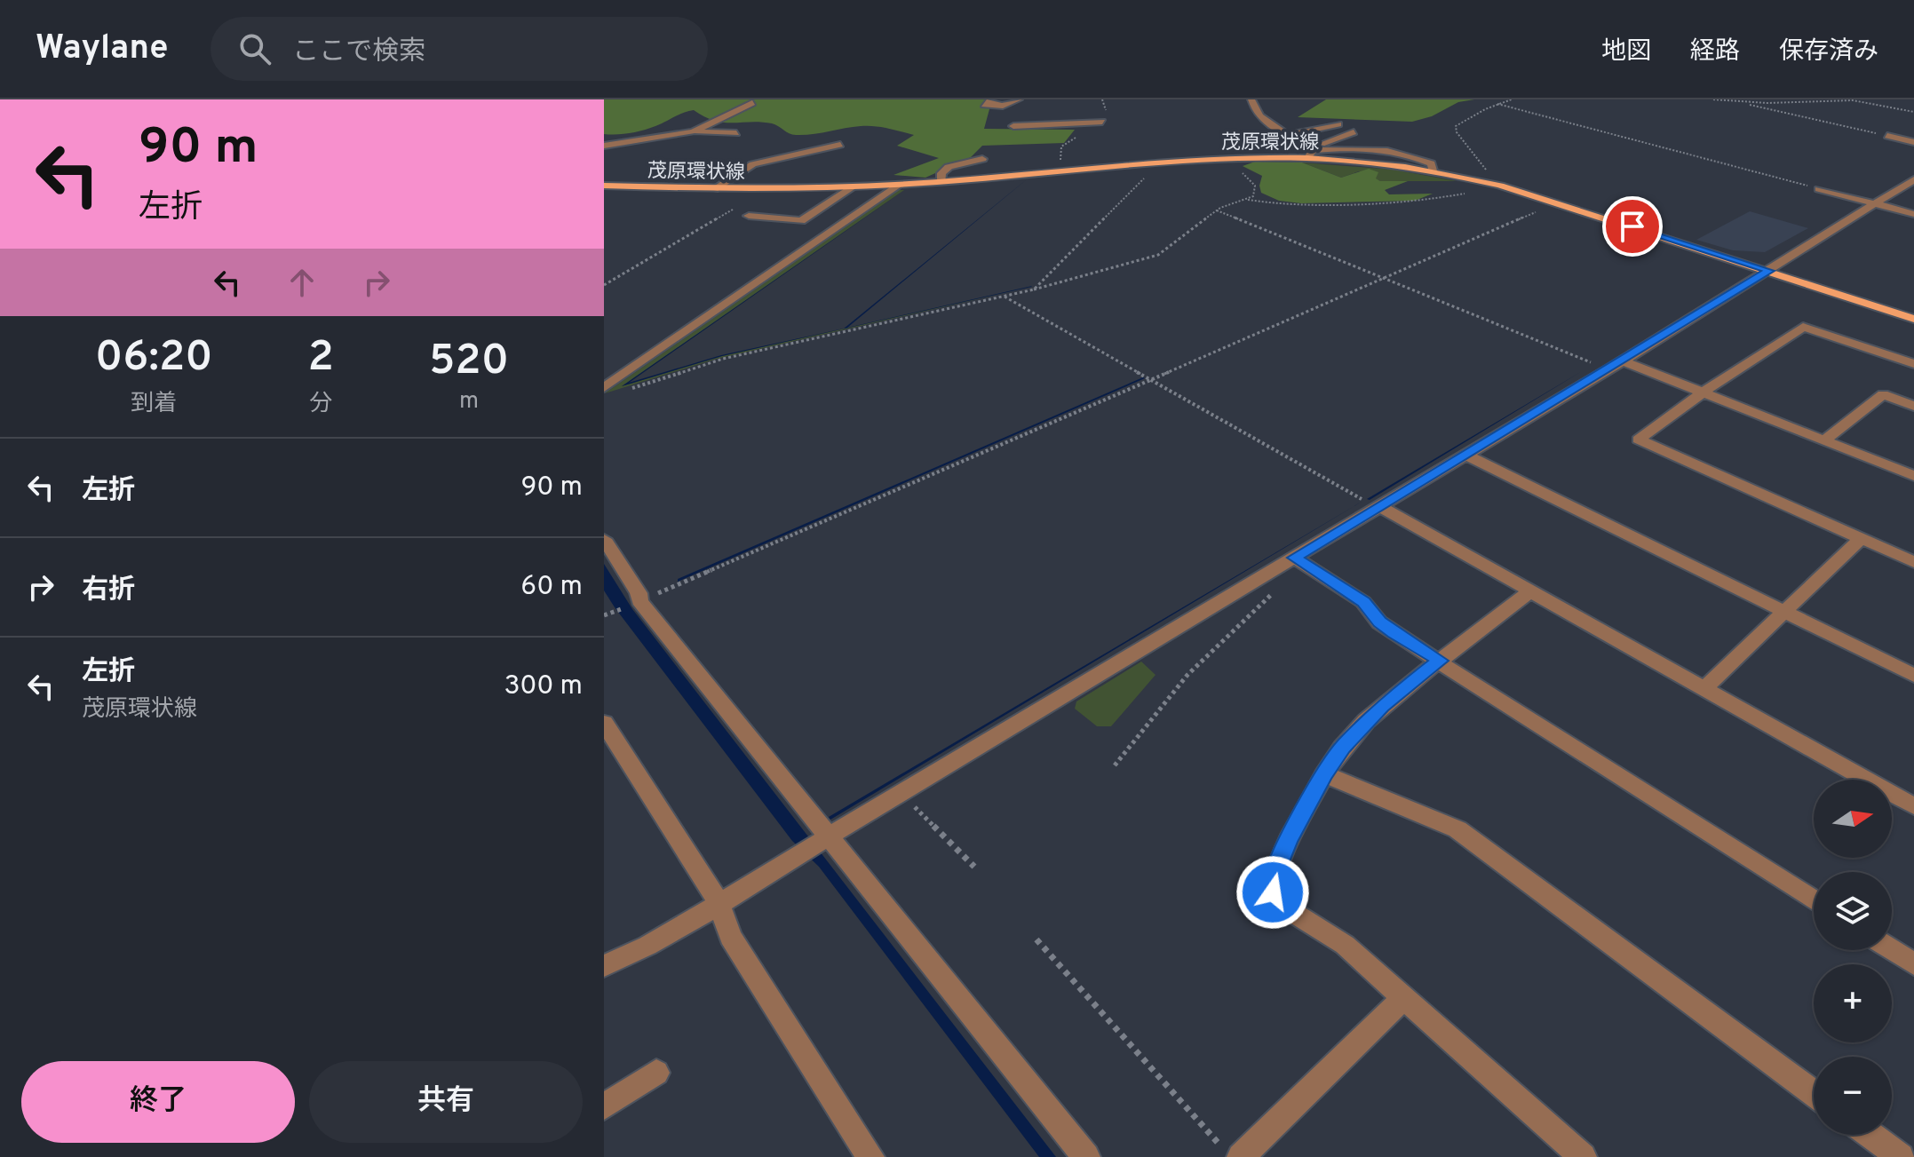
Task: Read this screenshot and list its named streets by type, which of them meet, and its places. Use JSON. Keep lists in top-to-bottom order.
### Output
{
  "streets": {
    "main road": ["茂原環状線"]
  },
  "north": "right",
  "page": {
    "header": "Waylane",
    "search": "ここで検索",
    "nav": ["地図", "経路", "保存済み"],
    "turn": ["90 m", "左折"],
    "eta": [
      "06:20",
      "到着",
      "2",
      "分",
      "520",
      "m"
    ],
    "list": [
      {
        "name": "左折",
        "value": "90 m"
      },
      {
        "name": "右折",
        "value": "60 m"
      },
      {
        "name": "左折",
        "note": "茂原環状線",
        "value": "300 m"
      }
    ],
    "map_buttons": ["+", "−"],
    "buttons": ["終了", "共有"]
  }
}
